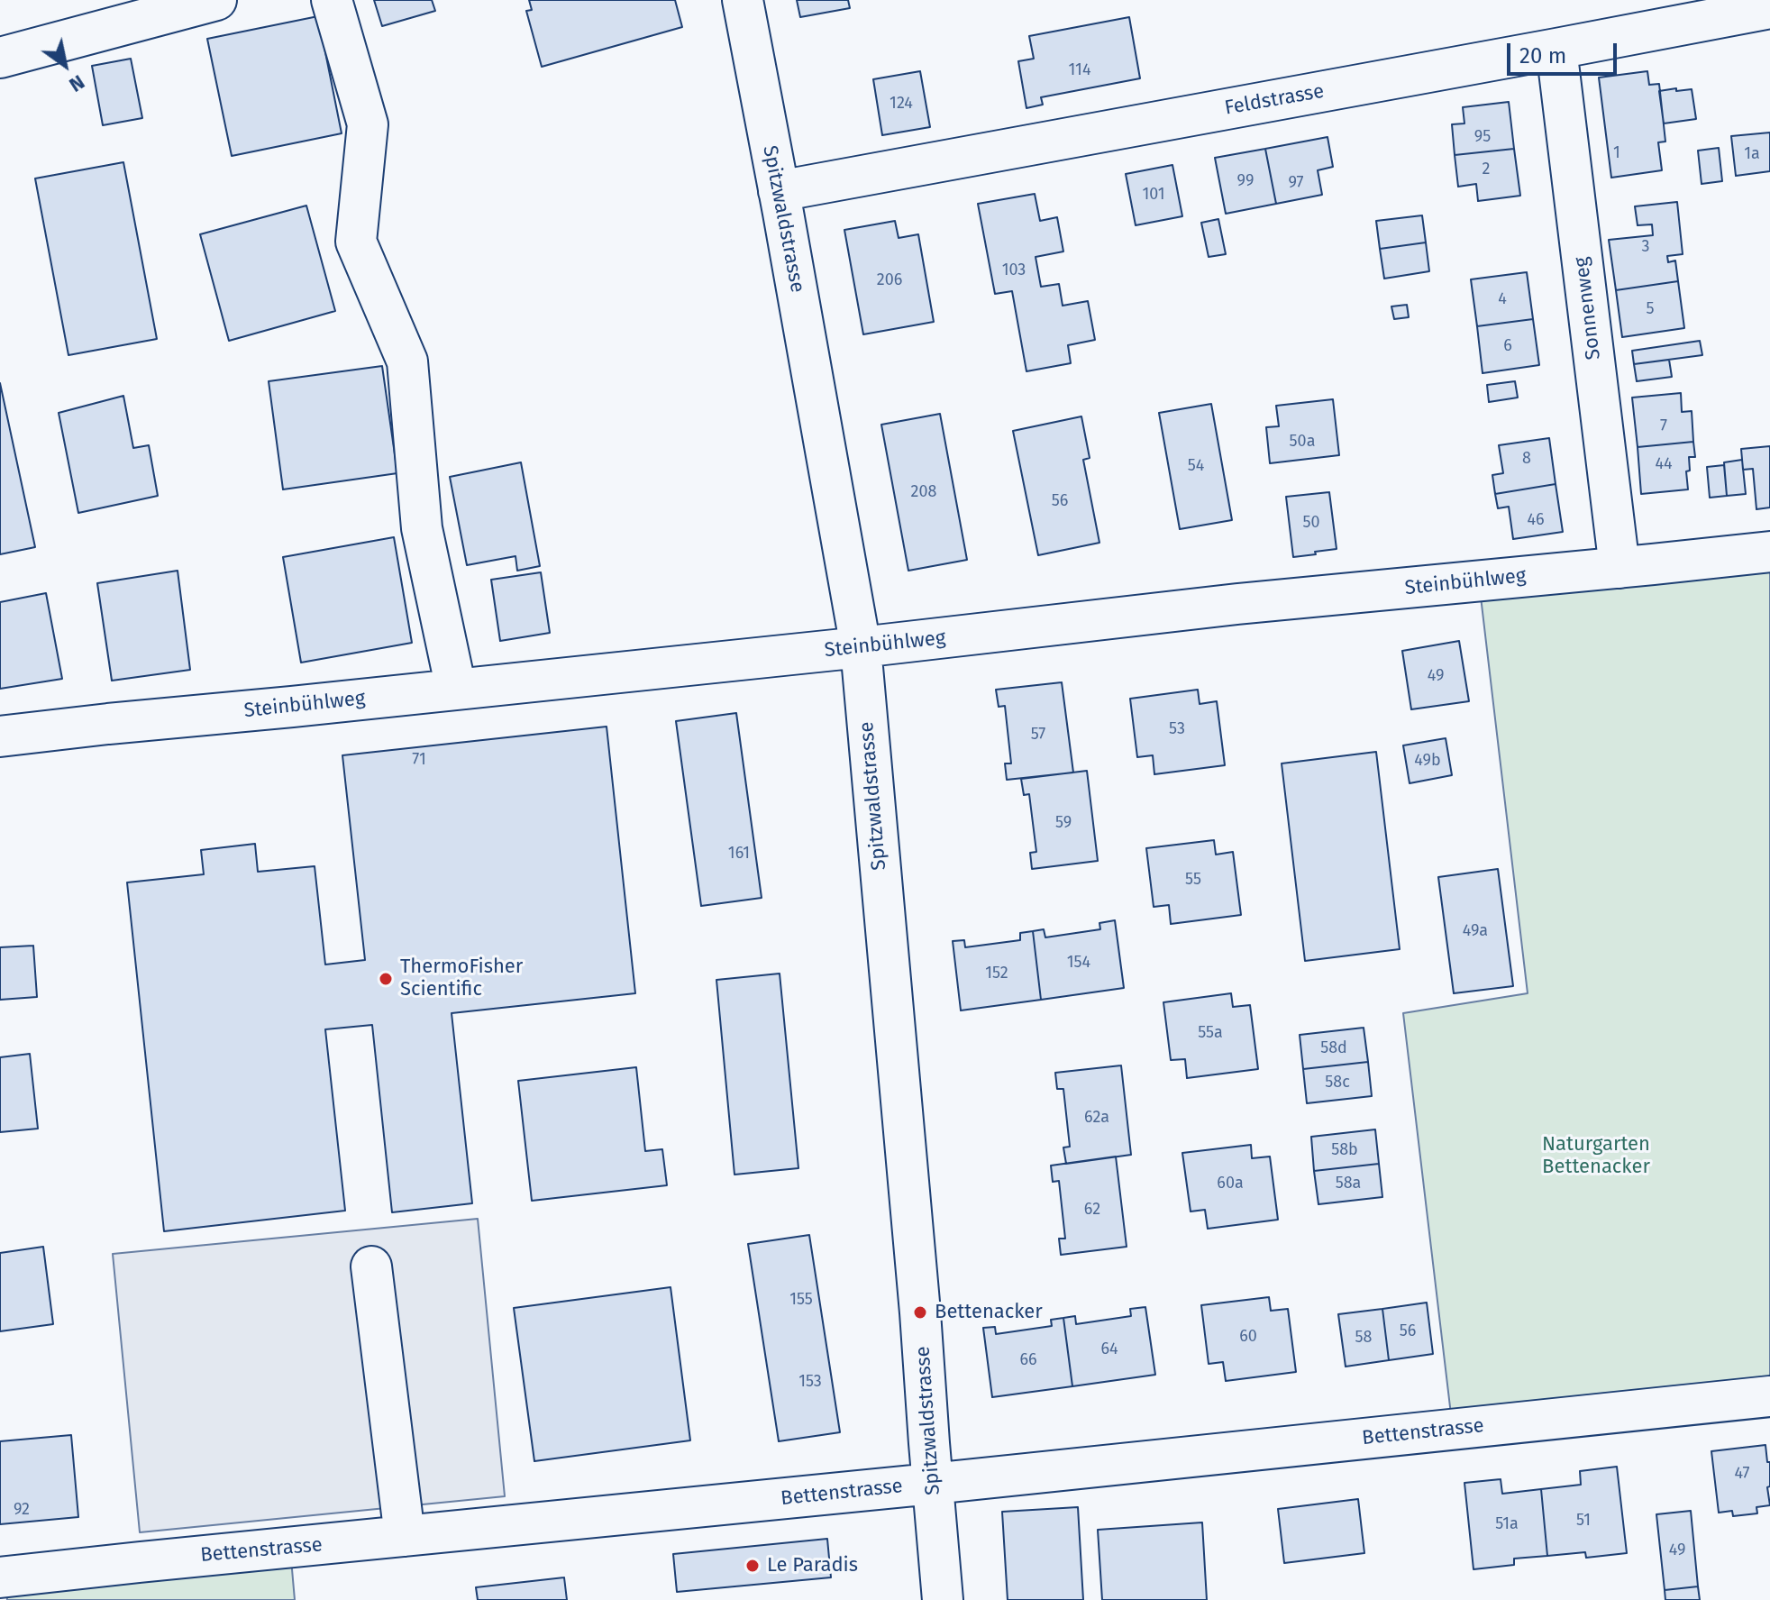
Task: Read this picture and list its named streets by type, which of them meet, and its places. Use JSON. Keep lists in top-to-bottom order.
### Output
{
  "streets": {
    "street": [
      "Feldstrasse",
      "Spitzwaldstrasse",
      "Sonnenweg",
      "Steinbühlweg",
      "Bettenstrasse"
    ]
  },
  "crossings": [
    ["Feldstrasse", "Spitzwaldstrasse"],
    ["Feldstrasse", "Sonnenweg"],
    ["Spitzwaldstrasse", "Steinbühlweg"],
    ["Spitzwaldstrasse", "Bettenstrasse"],
    ["Sonnenweg", "Steinbühlweg"]
  ],
  "parks": ["Naturgarten Bettenacker"],
  "places": ["ThermoFisher Scientific", "Bettenacker", "Le Paradis"],
  "house_numbers": [
    "114",
    "124",
    "95",
    "1",
    "1a",
    "2",
    "99",
    "97",
    "101",
    "3",
    "103",
    "206",
    "4",
    "5",
    "6",
    "7",
    "50a",
    "8",
    "44",
    "54",
    "208",
    "56",
    "46",
    "50",
    "49",
    "53",
    "57",
    "71",
    "49b",
    "59",
    "161",
    "55",
    "49a",
    "154",
    "152",
    "55a",
    "58d",
    "58c",
    "62a",
    "58b",
    "60a",
    "58a",
    "62",
    "155",
    "56",
    "60",
    "58",
    "64",
    "66",
    "153",
    "47",
    "92",
    "51",
    "51a",
    "49"
  ],
  "scale_bar": "20 m",
  "north": "bottom right"
}
